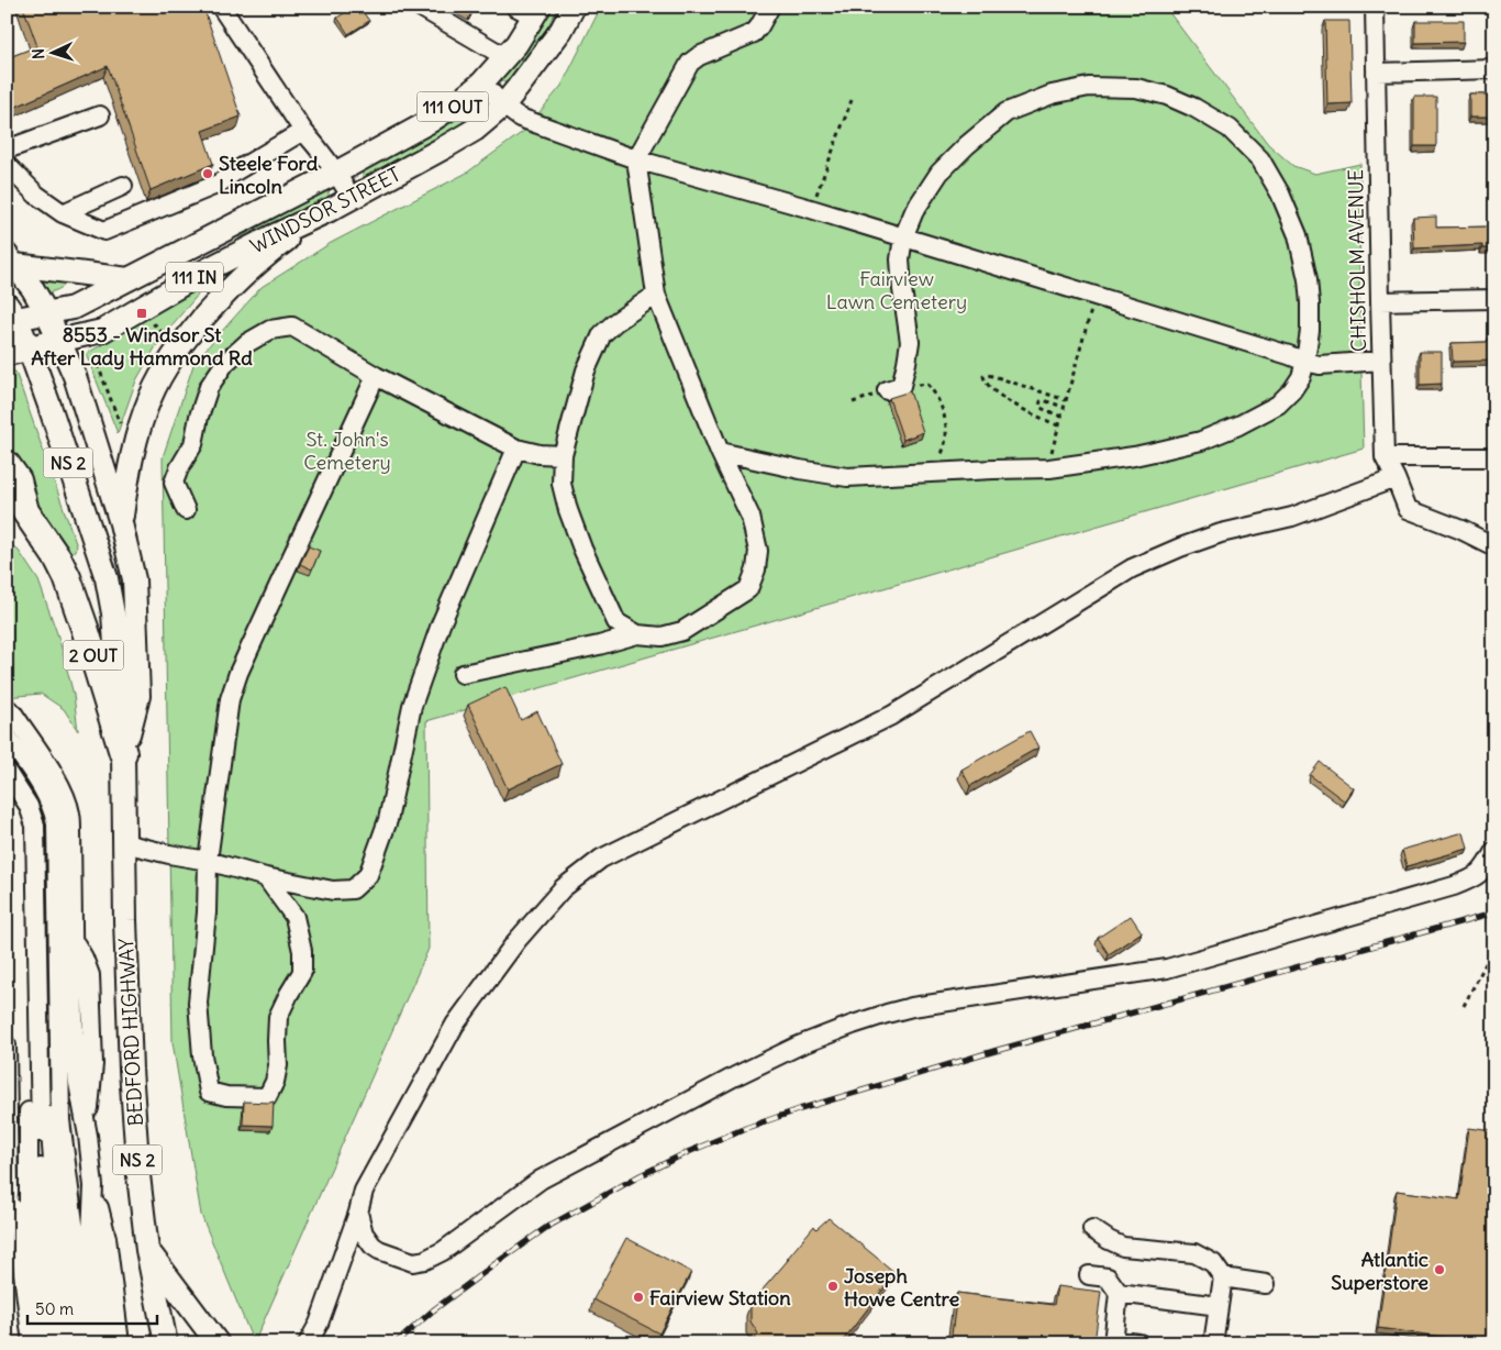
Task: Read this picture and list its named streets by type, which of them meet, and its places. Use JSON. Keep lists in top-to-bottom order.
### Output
{
  "streets": {
    "highway": ["2 OUT"],
    "main road": [
      "111 OUT",
      "WINDSOR STREET",
      "111 IN",
      "NS 2",
      "BEDFORD HIGHWAY"
    ],
    "street": ["CHISHOLM AVENUE"]
  },
  "crossings": [
    ["WINDSOR STREET", "BEDFORD HIGHWAY"],
    ["2 OUT", "BEDFORD HIGHWAY"]
  ],
  "parks": ["Fairview Lawn Cemetery", "St. John's Cemetery"],
  "places": {
    "other": [
      "Steele Ford Lincoln",
      "Atlantic Superstore",
      "Joseph Howe Centre",
      "Fairview Station"
    ],
    "transit": ["8553 - Windsor St After Lady Hammond Rd"]
  },
  "scale_bar": "50 m",
  "north": "left"
}
